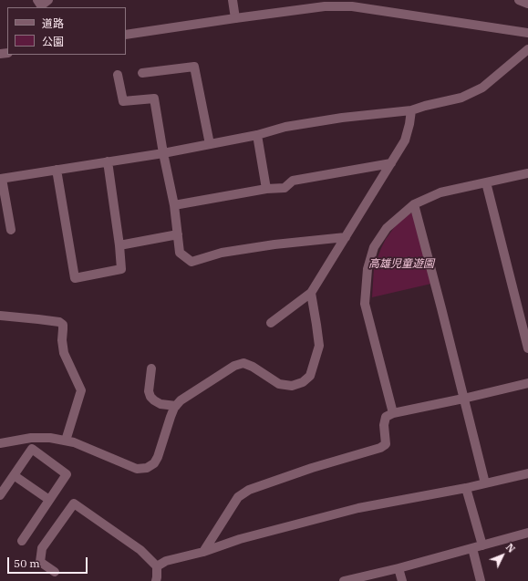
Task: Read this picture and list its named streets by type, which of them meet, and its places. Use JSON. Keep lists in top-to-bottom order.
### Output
{
  "parks": ["高雄児童遊園"],
  "legend": ["道路", "公園"],
  "scale_bar": "50 m",
  "north": "top right"
}
